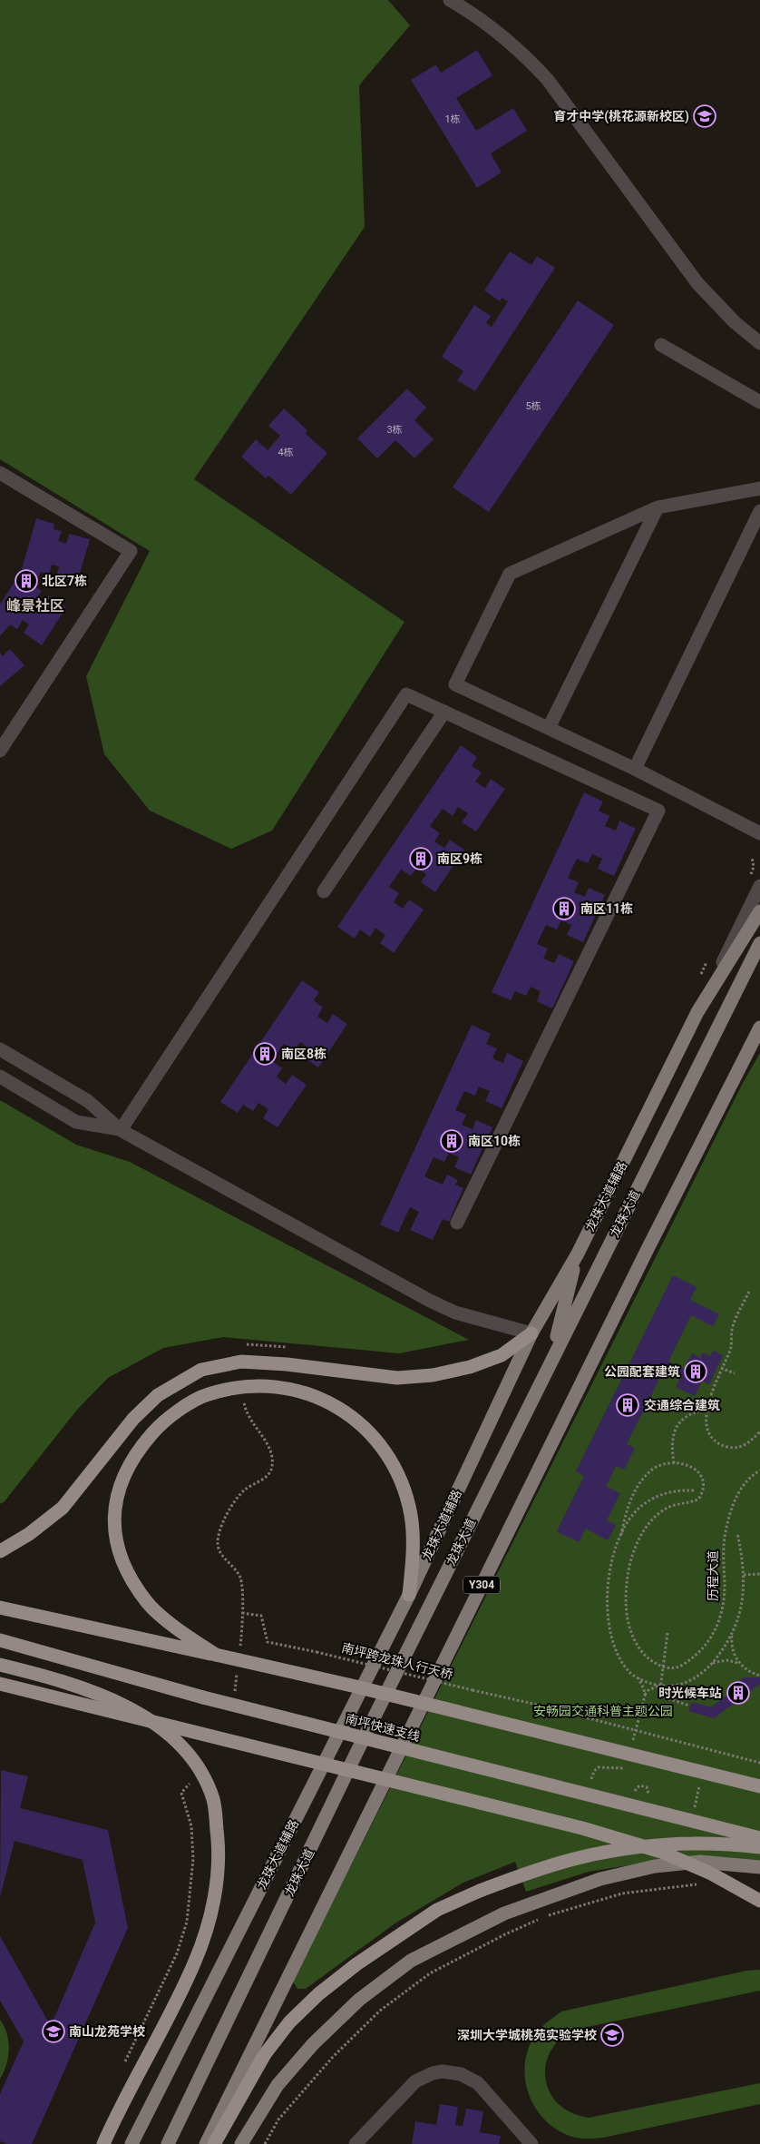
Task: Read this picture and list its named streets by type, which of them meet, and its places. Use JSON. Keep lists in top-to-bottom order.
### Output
{
  "streets": {
    "highway": ["南坪快速支线"],
    "main road": ["龙珠大道辅路", "龙珠大道", "Y304"],
    "path": ["历程大道", "南坪跨龙珠人行天桥"]
  },
  "districts": ["峰景社区"],
  "parks": ["安畅园交通科普主题公园"],
  "places": {
    "school or university": ["育才中学(桃花源新校区)", "南山龙苑学校", "深圳大学城桃苑实验学校"],
    "building": [
      "北区7栋",
      "南区9栋",
      "南区11栋",
      "南区8栋",
      "南区10栋",
      "公园配套建筑",
      "交通综合建筑",
      "时光候车站"
    ]
  },
  "house_numbers": [
    "1栋",
    "5栋",
    "3栋",
    "4栋"
  ]
}
